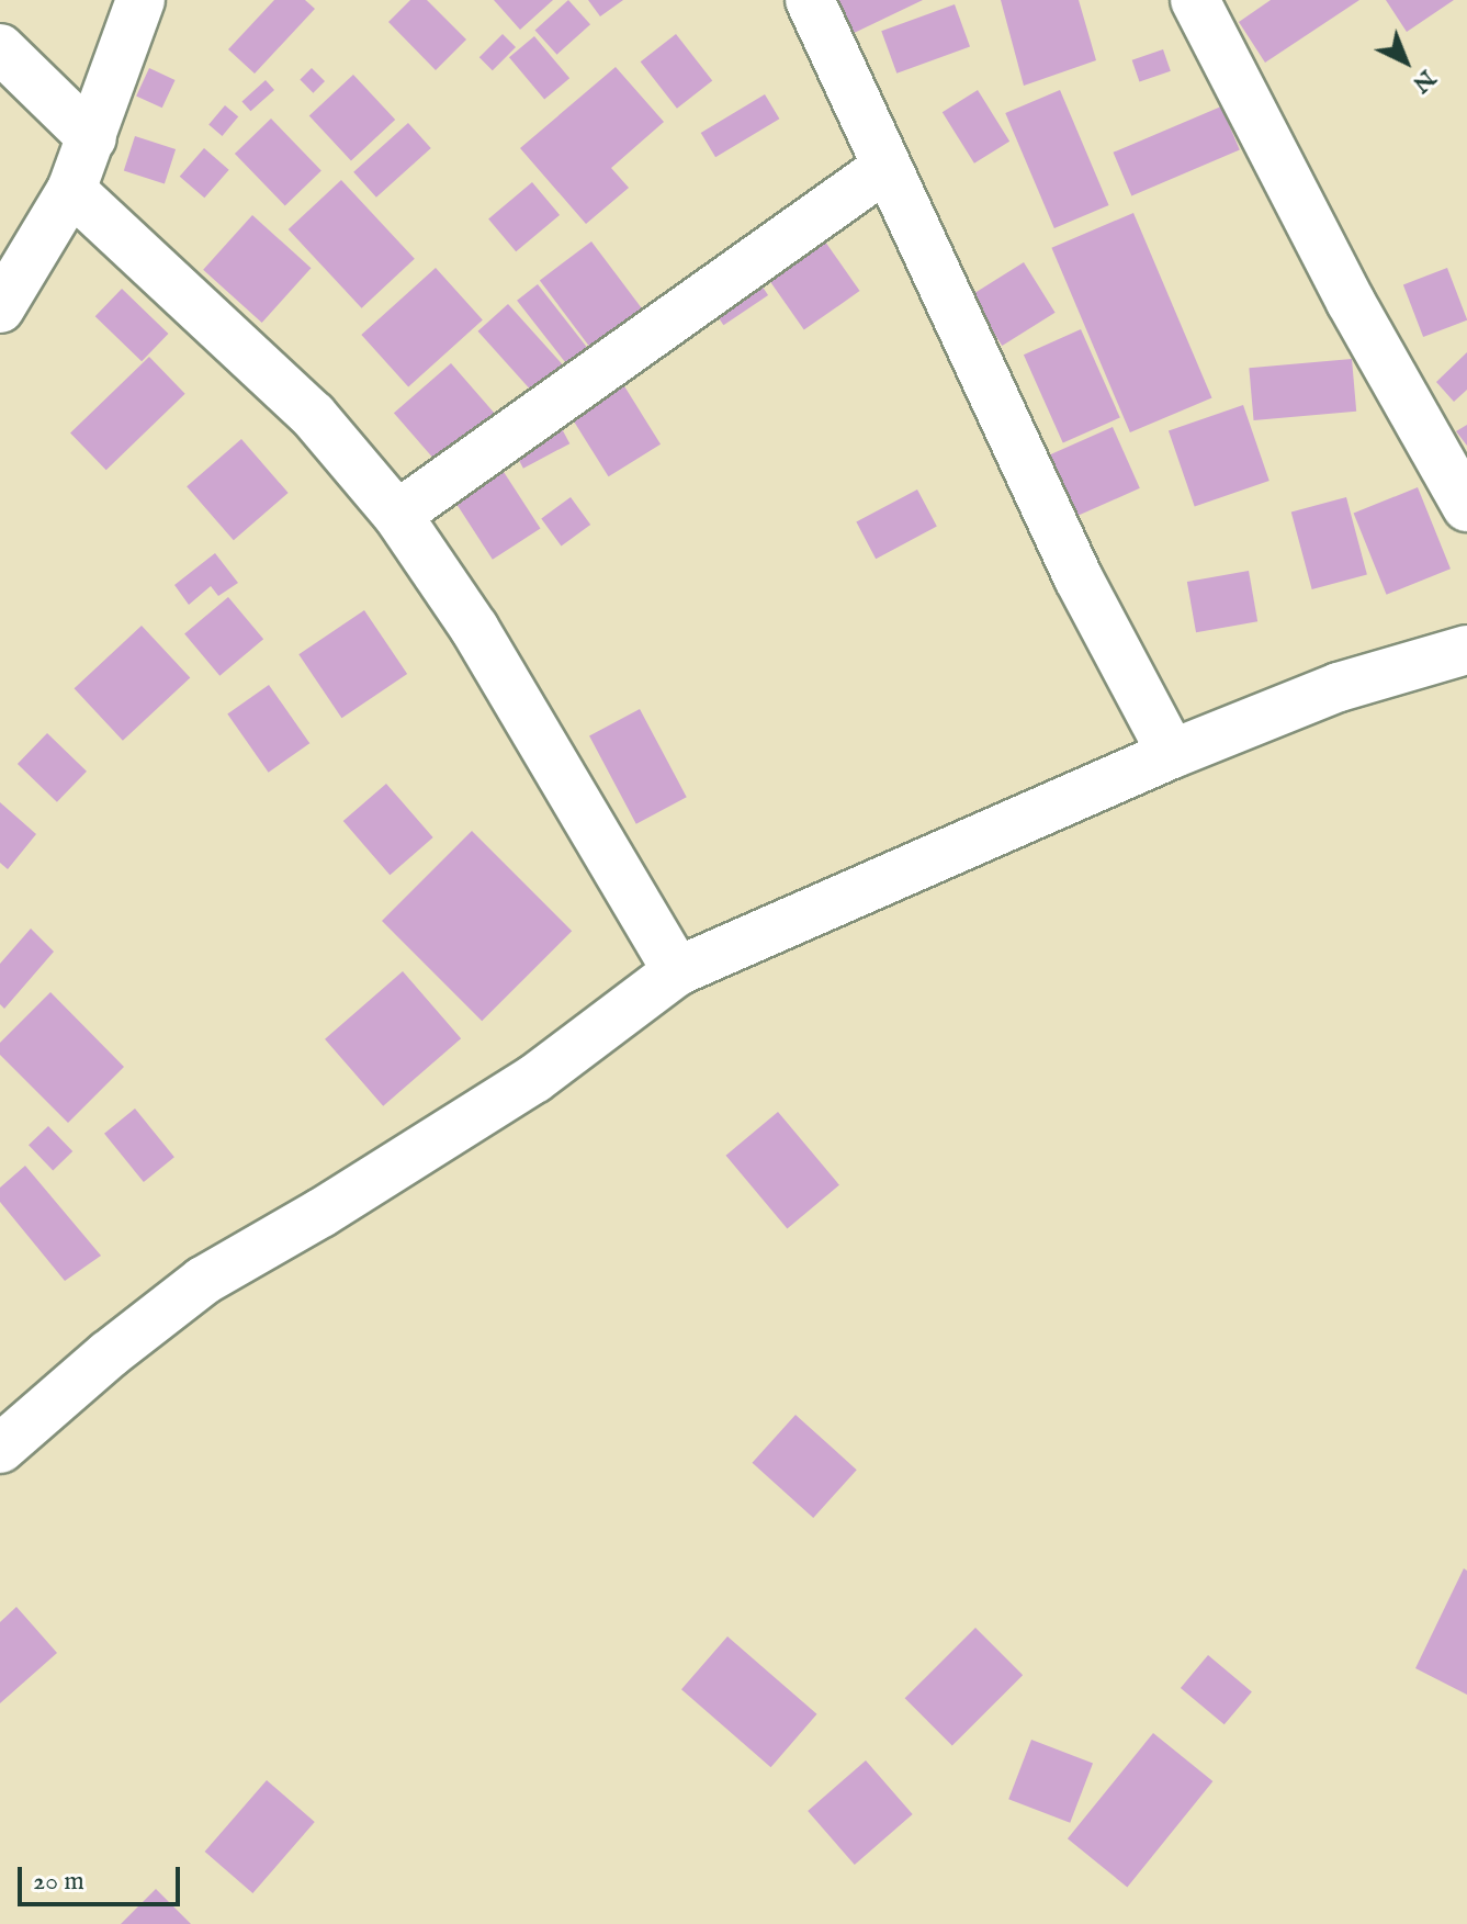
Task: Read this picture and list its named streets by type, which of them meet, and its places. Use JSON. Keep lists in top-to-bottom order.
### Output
{
  "scale_bar": "20 m",
  "north": "bottom right"
}
